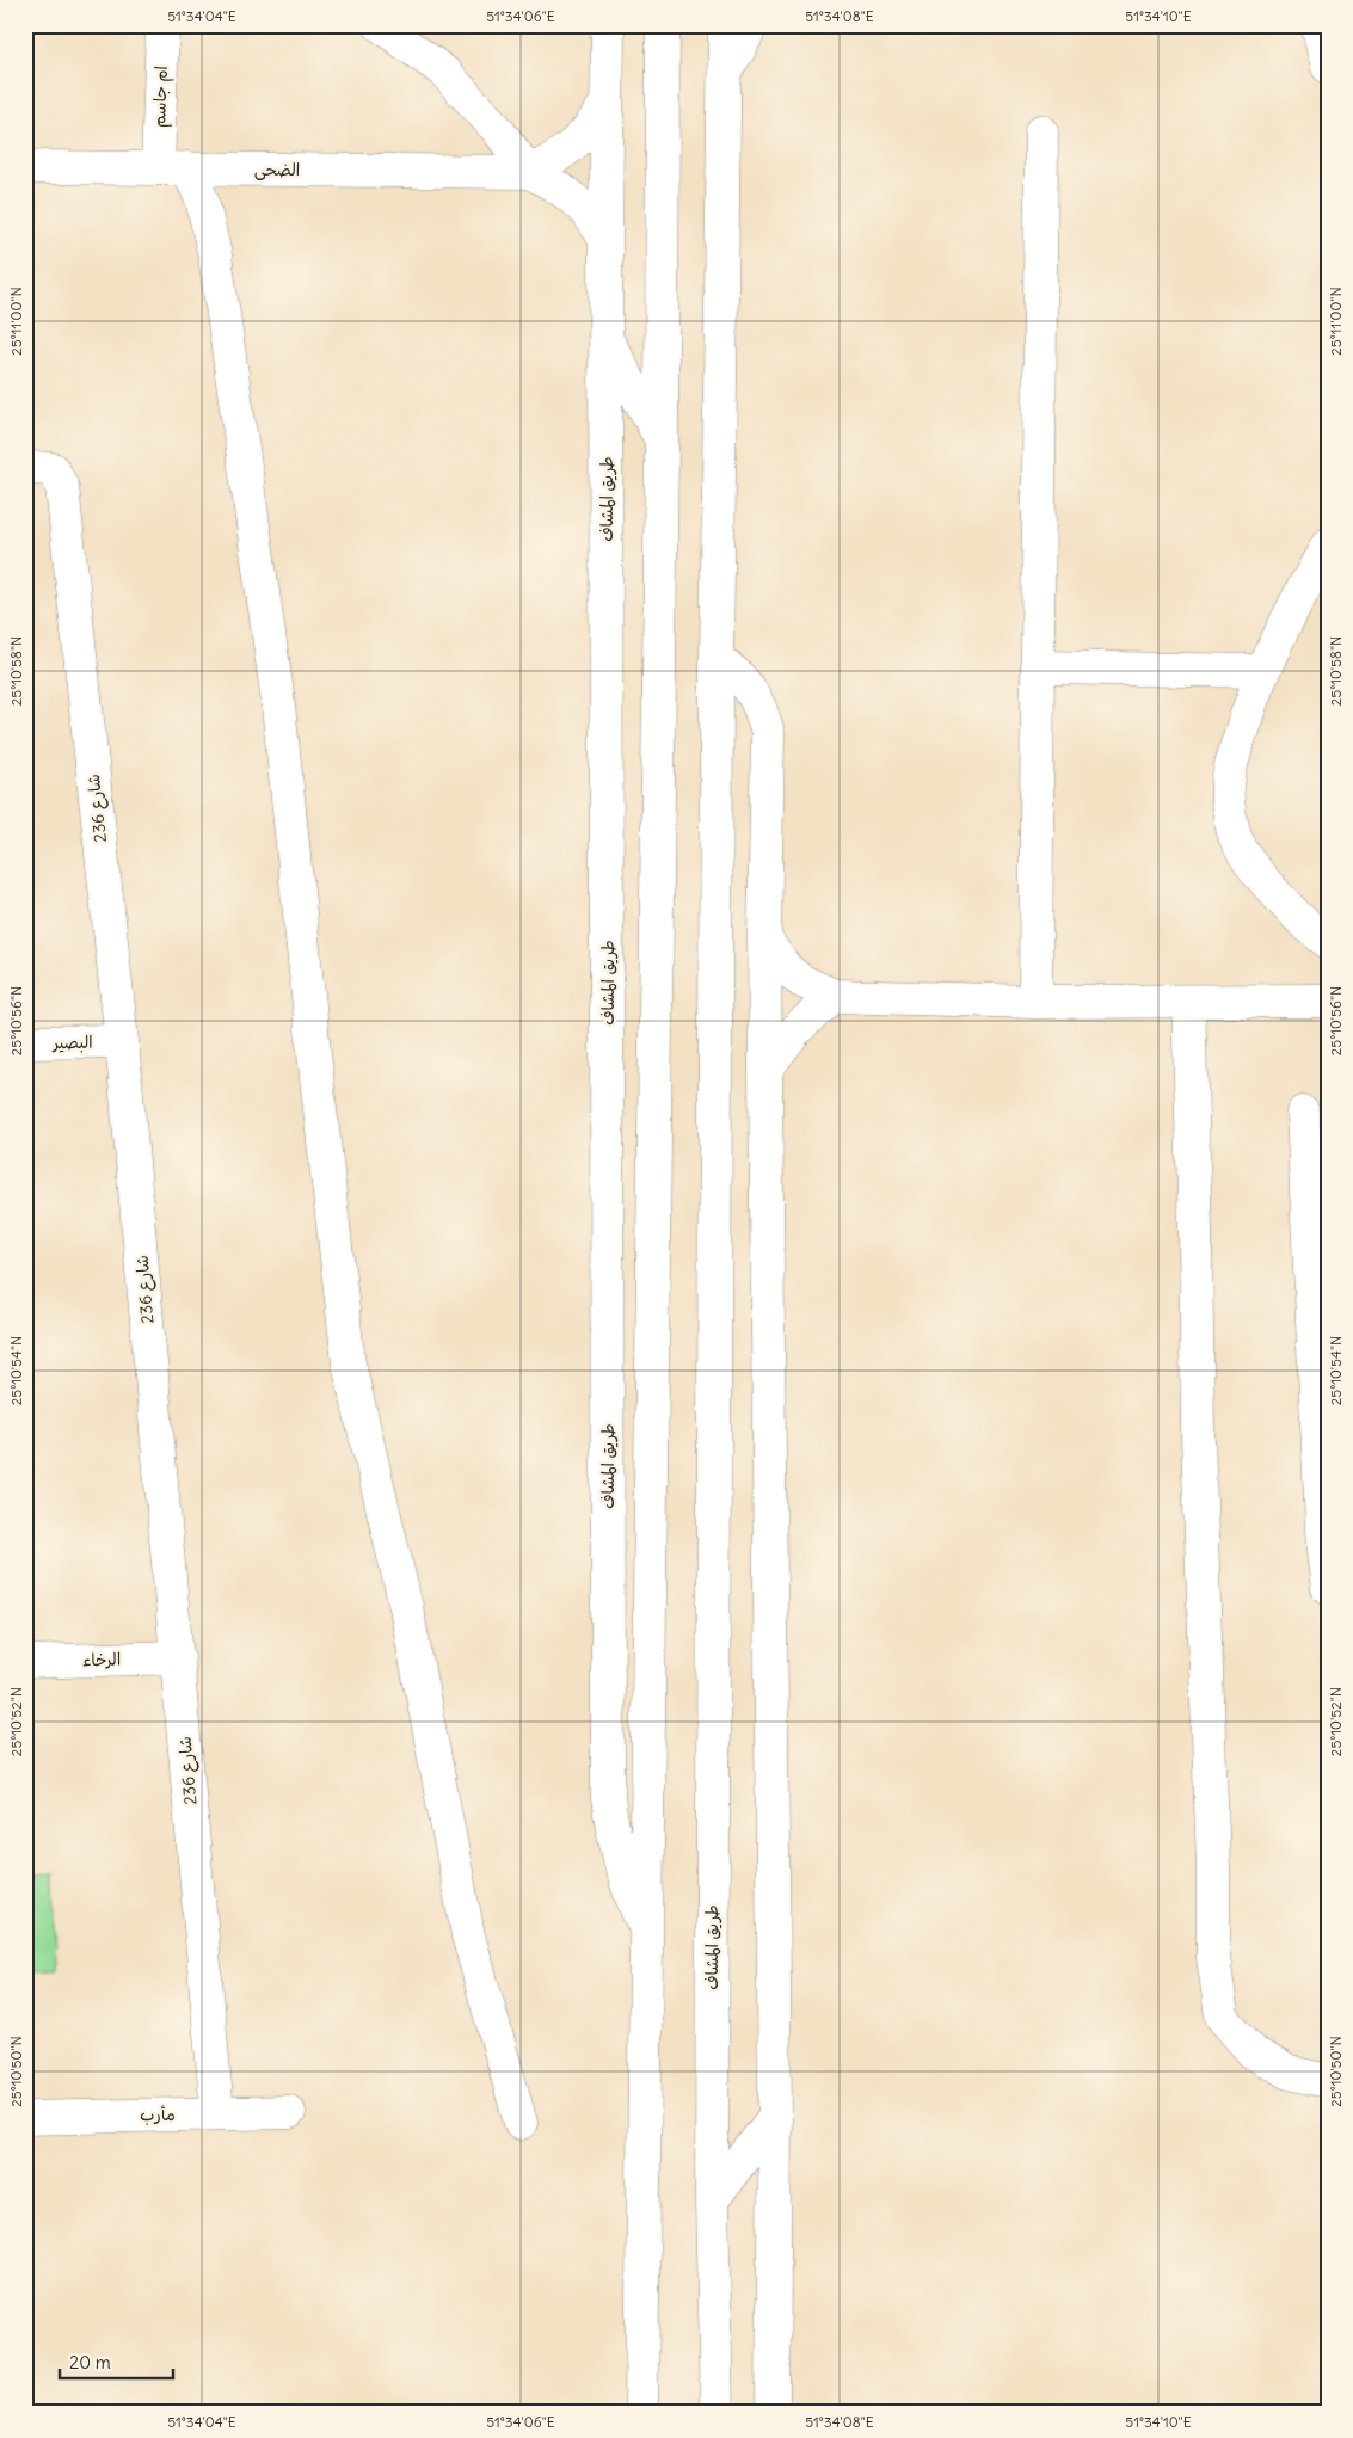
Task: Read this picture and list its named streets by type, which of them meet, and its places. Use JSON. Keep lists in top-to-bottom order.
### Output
{
  "streets": {
    "street": [
      "ام جاسم",
      "الضحى",
      "طريق المشاف",
      "شارع 236",
      "البصير",
      "الرخاء",
      "مأرب"
    ]
  },
  "crossings": [
    ["ام جاسم", "الضحى"],
    ["الضحى", "طريق المشاف"],
    ["شارع 236", "البصير"],
    ["شارع 236", "الرخاء"],
    ["شارع 236", "مأرب"]
  ],
  "scale_bar": "20 m",
  "coordinates": [
    "51°34'04\"E",
    "51°34'06\"E",
    "51°34'08\"E",
    "51°34'10\"E",
    "25°11'00\"N",
    "25°10'58\"N",
    "25°10'56\"N",
    "25°10'54\"N",
    "25°10'52\"N",
    "25°10'50\"N"
  ]
}
